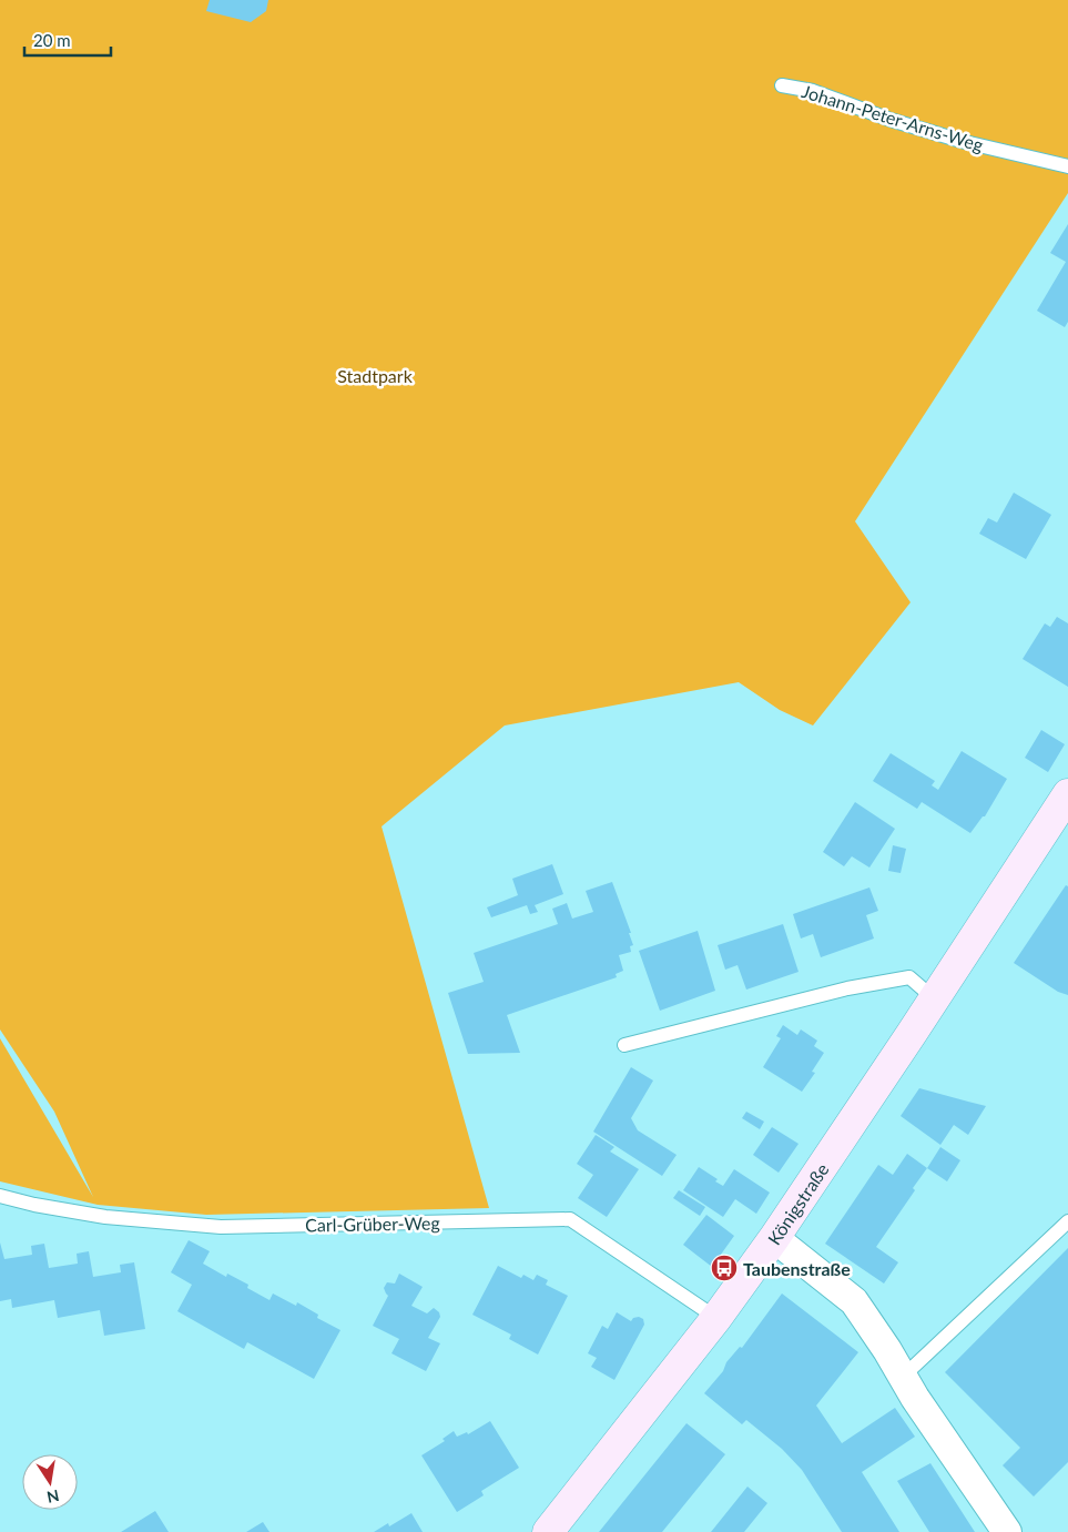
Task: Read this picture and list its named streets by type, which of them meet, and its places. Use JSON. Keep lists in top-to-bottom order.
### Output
{
  "streets": {
    "main road": ["Königstraße"],
    "lane": ["Johann-Peter-Arns-Weg", "Carl-Grüber-Weg"]
  },
  "crossings": [
    ["Königstraße", "Carl-Grüber-Weg"]
  ],
  "parks": ["Stadtpark"],
  "places": {
    "bus stop": ["Taubenstraße"]
  },
  "scale_bar": "20 m",
  "north": "bottom"
}
